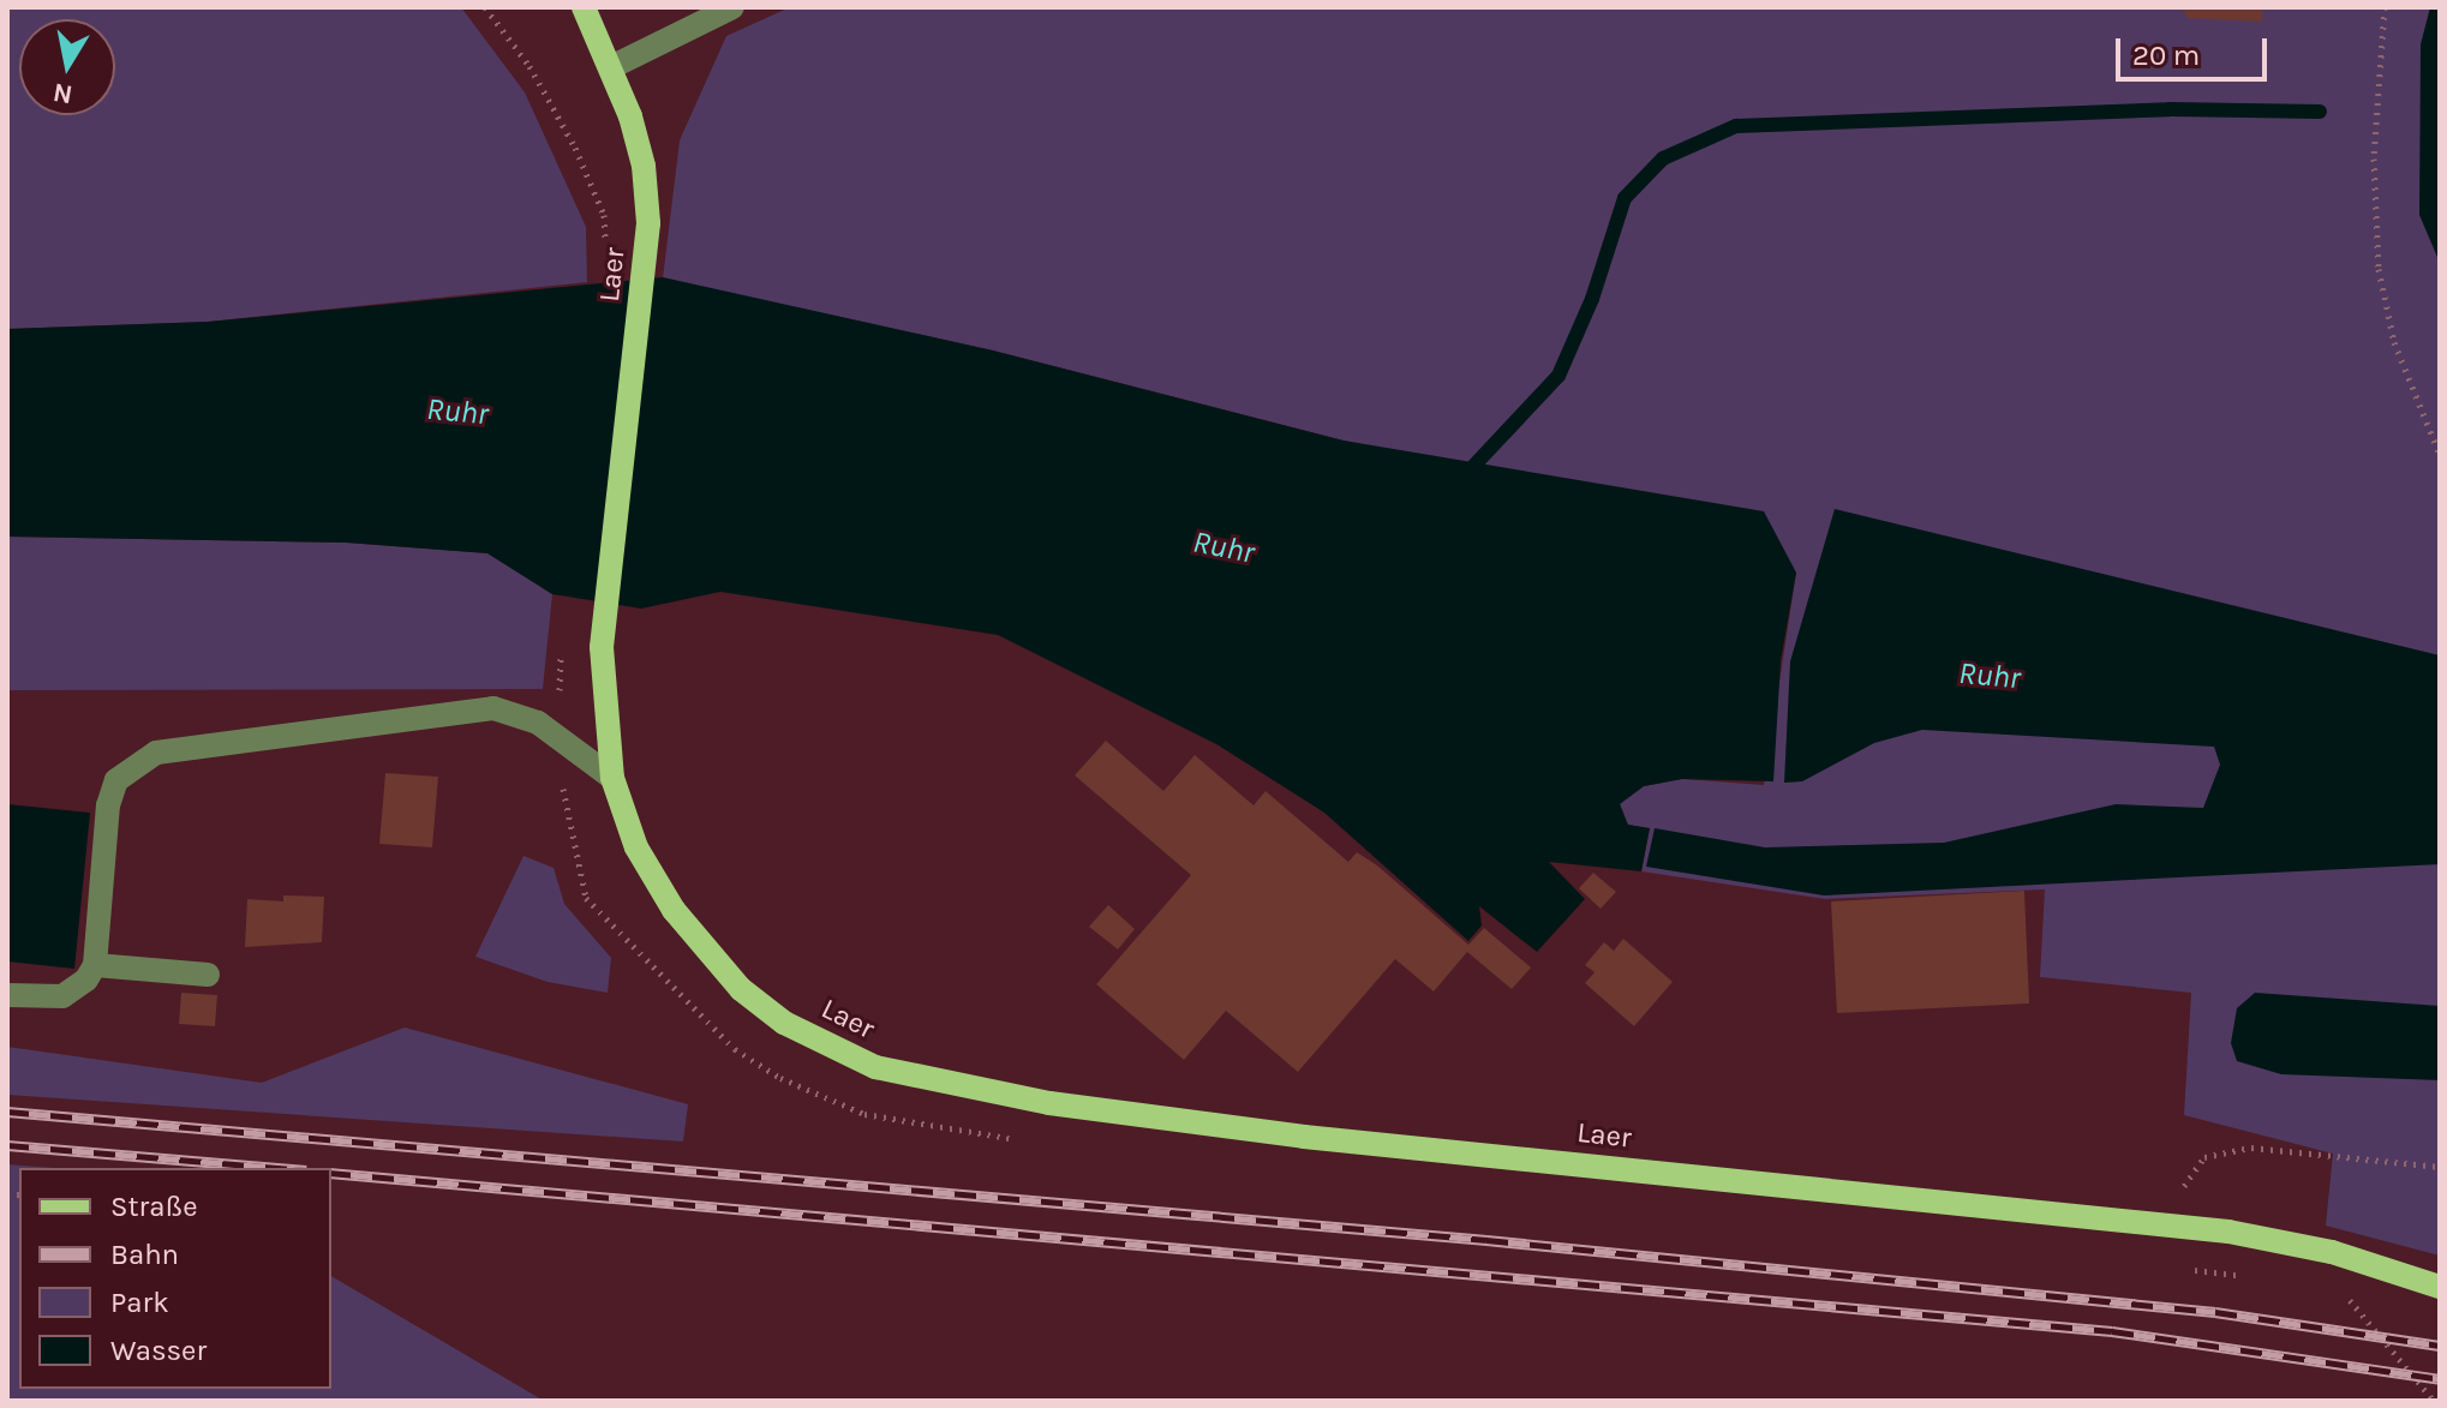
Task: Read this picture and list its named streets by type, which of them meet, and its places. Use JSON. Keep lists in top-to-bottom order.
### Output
{
  "streets": {
    "main road": ["Laer"]
  },
  "water": ["Ruhr"],
  "legend": [
    "Straße",
    "Bahn",
    "Park",
    "Wasser"
  ],
  "scale_bar": "20 m",
  "north": "bottom"
}
